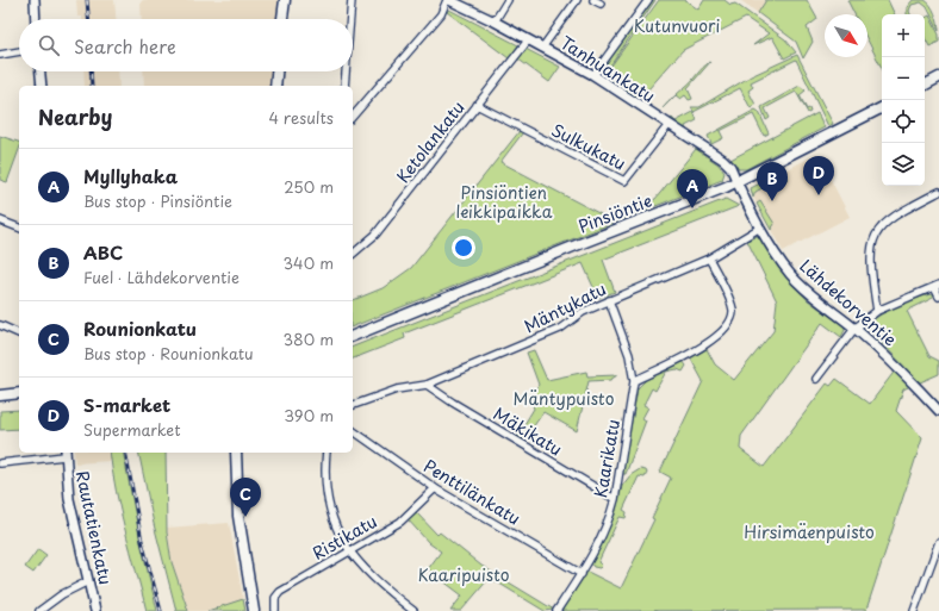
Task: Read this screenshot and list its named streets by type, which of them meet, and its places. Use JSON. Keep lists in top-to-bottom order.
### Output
{
  "streets": {
    "main road": ["Pinsiöntie"],
    "street": [
      "Tanhuankatu",
      "Ketolankatu",
      "Sulkukatu",
      "Lähdekorventie",
      "Mäntykatu",
      "Mäkikatu",
      "Kaarikatu",
      "Penttilänkatu",
      "Rautatienkatu",
      "Ristikatu"
    ]
  },
  "crossings": [
    ["Tanhuankatu", "Ketolankatu"],
    ["Tanhuankatu", "Sulkukatu"],
    ["Tanhuankatu", "Pinsiöntie"],
    ["Tanhuankatu", "Lähdekorventie"],
    ["Ketolankatu", "Sulkukatu"],
    ["Pinsiöntie", "Lähdekorventie"],
    ["Lähdekorventie", "Mäntykatu"],
    ["Mäntykatu", "Mäkikatu"],
    ["Mäntykatu", "Kaarikatu"],
    ["Mäkikatu", "Kaarikatu"],
    ["Kaarikatu", "Penttilänkatu"],
    ["Penttilänkatu", "Ristikatu"]
  ],
  "parks": [
    "Kutunvuori",
    "Pinsiöntien leikkipaikka",
    "Mäntypuisto",
    "Hirsimäenpuisto",
    "Kaaripuisto"
  ],
  "north": "bottom right",
  "page": {
    "map_buttons": ["+", "−"],
    "search": "Search here",
    "heading": ["Nearby", "4 results"],
    "list": [
      {
        "mark": "A",
        "name": "Myllyhaka",
        "note": "Bus stop · Pinsiöntie",
        "value": "250 m"
      },
      {
        "mark": "B",
        "name": "ABC",
        "note": "Fuel · Lähdekorventie",
        "value": "340 m"
      },
      {
        "mark": "C",
        "name": "Rounionkatu",
        "note": "Bus stop · Rounionkatu",
        "value": "380 m"
      },
      {
        "mark": "D",
        "name": "S-market",
        "note": "Supermarket",
        "value": "390 m"
      }
    ],
    "pins": [
      "D",
      "B",
      "A",
      "C"
    ]
  }
}
